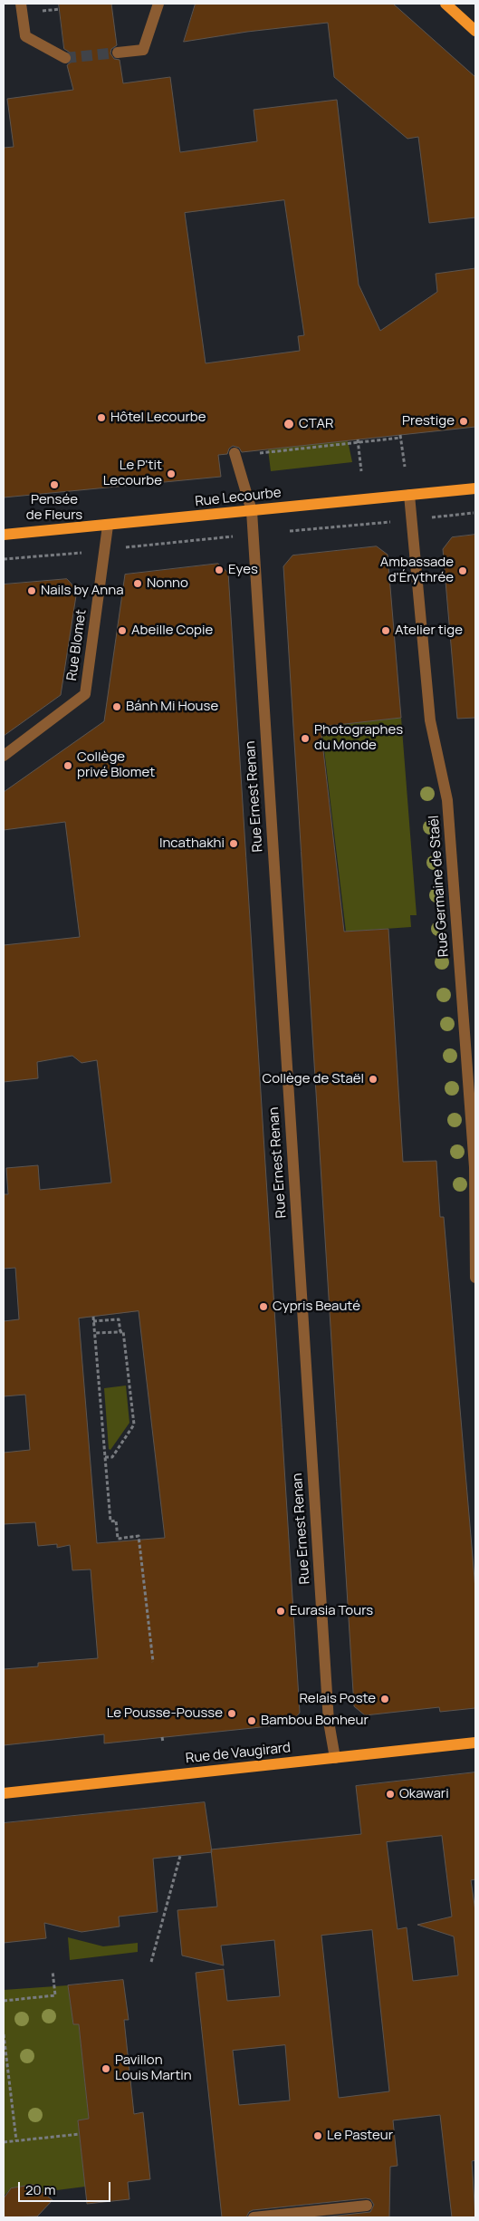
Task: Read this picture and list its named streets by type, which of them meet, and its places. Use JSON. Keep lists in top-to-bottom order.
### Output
{
  "streets": {
    "main road": ["Rue Lecourbe", "Rue de Vaugirard"],
    "street": ["Rue Blomet", "Rue Ernest Renan", "Rue Germaine de Staël"]
  },
  "crossings": [
    ["Rue Lecourbe", "Rue Blomet"],
    ["Rue Lecourbe", "Rue Ernest Renan"],
    ["Rue Lecourbe", "Rue Germaine de Staël"],
    ["Rue Ernest Renan", "Rue de Vaugirard"]
  ],
  "places": [
    "Hôtel Lecourbe",
    "Prestige",
    "CTAR",
    "Le P'tit Lecourbe",
    "Pensée de Fleurs",
    "Eyes",
    "Ambassade d'Érythrée",
    "Nonno",
    "Nails by Anna",
    "Abeille Copie",
    "Atelier tige",
    "Bánh Mi House",
    "Photographes du Monde",
    "Collège privé Blomet",
    "Incathakhi",
    "Collège de Staël",
    "Cypris Beauté",
    "Eurasia Tours",
    "Relais Poste",
    "Le Pousse-Pousse",
    "Bambou Bonheur",
    "Okawari",
    "Pavillon Louis Martin",
    "Le Pasteur"
  ],
  "scale_bar": "20 m"
}
